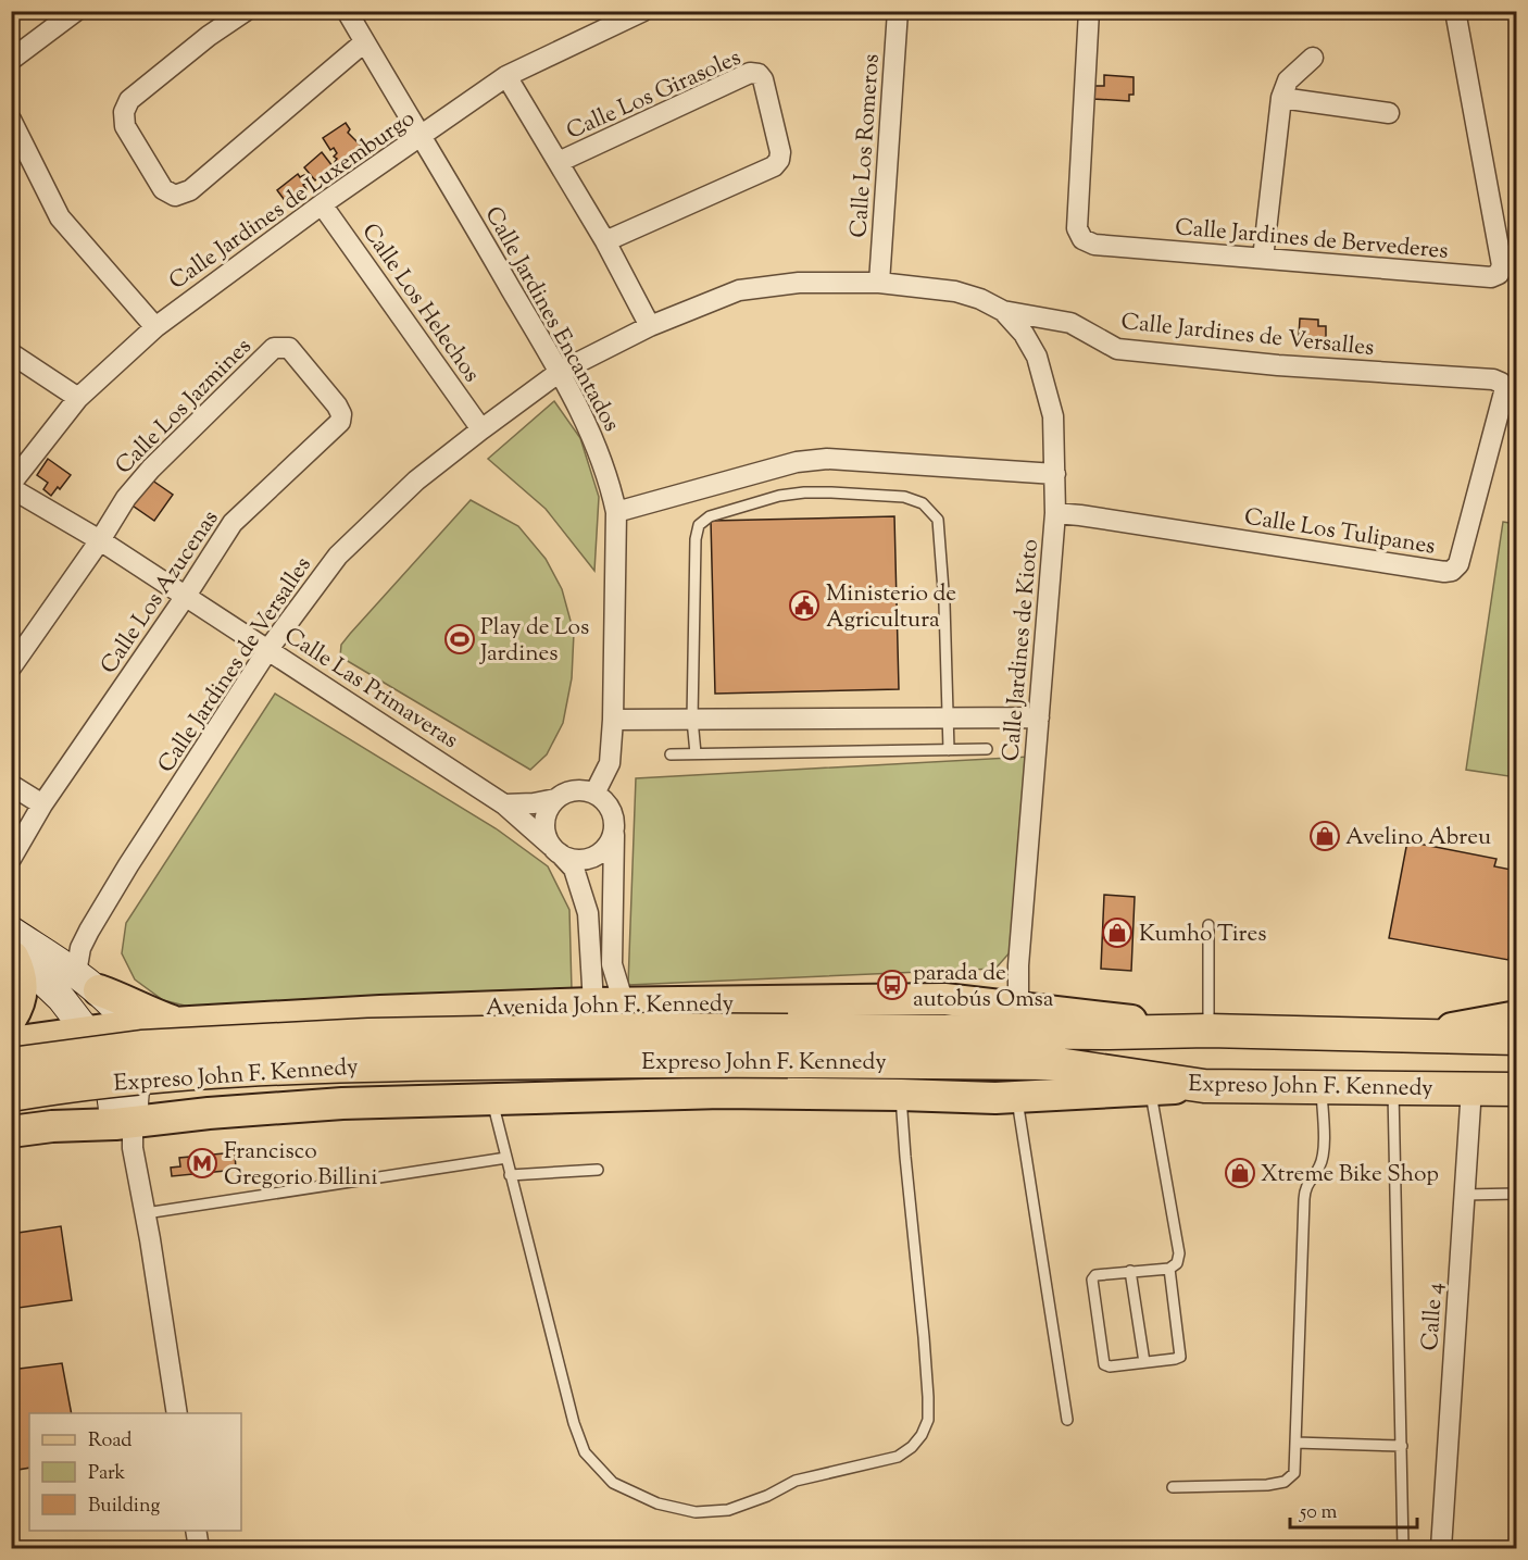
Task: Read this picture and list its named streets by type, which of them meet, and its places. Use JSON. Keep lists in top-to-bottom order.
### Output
{
  "streets": {
    "highway": ["Expreso John F. Kennedy"],
    "main road": ["Avenida John F. Kennedy"],
    "street": [
      "Calle Los Girasoles",
      "Calle Los Romeros",
      "Calle Jardines de Luxemburgo",
      "Calle Jardines de Bervederes",
      "Calle Los Helechos",
      "Calle Jardines Encantados",
      "Calle Jardines de Versalles",
      "Calle Los Jazmines",
      "Calle Los Tulipanes",
      "Calle Los Azucenas",
      "Calle Jardines de Kioto",
      "Calle Las Primaveras",
      "Calle 4"
    ]
  },
  "crossings": [
    ["Calle Los Romeros", "Calle Jardines de Versalles"],
    ["Calle Jardines de Luxemburgo", "Calle Los Helechos"],
    ["Calle Jardines de Luxemburgo", "Calle Jardines Encantados"],
    ["Calle Jardines de Luxemburgo", "Calle Las Primaveras"],
    ["Calle Los Helechos", "Calle Jardines de Versalles"],
    ["Calle Jardines Encantados", "Calle Jardines de Versalles"],
    ["Calle Jardines Encantados", "Calle Las Primaveras"],
    ["Calle Jardines de Versalles", "Calle Los Tulipanes"],
    ["Calle Jardines de Versalles", "Calle Jardines de Kioto"],
    ["Calle Jardines de Versalles", "Calle Las Primaveras"],
    ["Calle Los Jazmines", "Calle Los Azucenas"],
    ["Calle Los Jazmines", "Calle Las Primaveras"],
    ["Calle Los Tulipanes", "Calle Jardines de Kioto"],
    ["Calle Los Azucenas", "Calle Las Primaveras"],
    ["Calle Jardines de Kioto", "Avenida John F. Kennedy"],
    ["Calle Las Primaveras", "Avenida John F. Kennedy"],
    ["Avenida John F. Kennedy", "Expreso John F. Kennedy"],
    ["Expreso John F. Kennedy", "Calle 4"]
  ],
  "places": {
    "public building": ["Ministerio de Agricultura"],
    "sports": ["Play de Los Jardines"],
    "shop": ["Avelino Abreu", "Kumho Tires", "Xtreme Bike Shop"],
    "bus stop": ["parada de autobús Omsa"],
    "metro station": ["Francisco Gregorio Billini"]
  },
  "legend": ["Road", "Park", "Building"],
  "scale_bar": "50 m"
}
